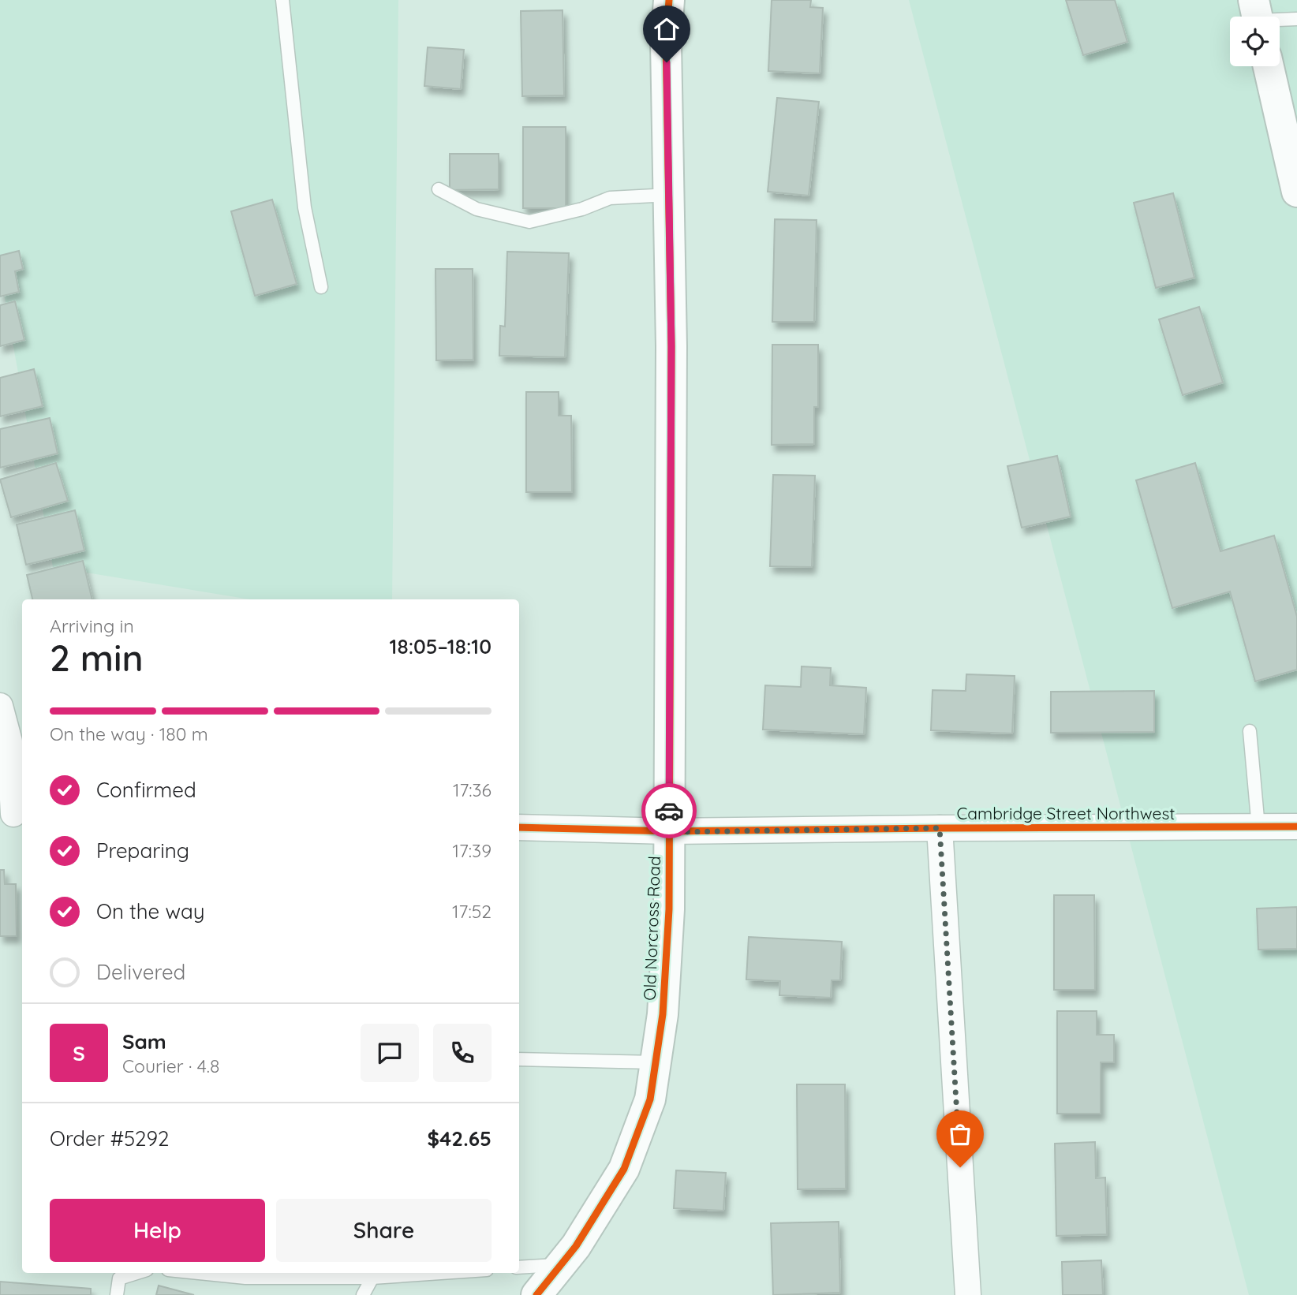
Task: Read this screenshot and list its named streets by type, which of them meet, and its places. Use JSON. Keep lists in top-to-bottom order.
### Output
{
  "streets": {
    "street": ["Cambridge Street Northwest", "Old Norcross Road"]
  },
  "crossings": [
    ["Cambridge Street Northwest", "Old Norcross Road"]
  ],
  "page": {
    "heading": ["2 min", "Arriving in", "18:05–18:10"],
    "panel": [
      "Sam",
      "Courier · 4.8",
      "Order #5292",
      "$42.65"
    ],
    "bar": "On the way · 180 m",
    "list": [
      ["Confirmed", "17:36"],
      ["Preparing", "17:39"],
      ["On the way", "17:52"],
      "Delivered"
    ],
    "round": "S",
    "buttons": ["Help", "Share"]
  }
}
